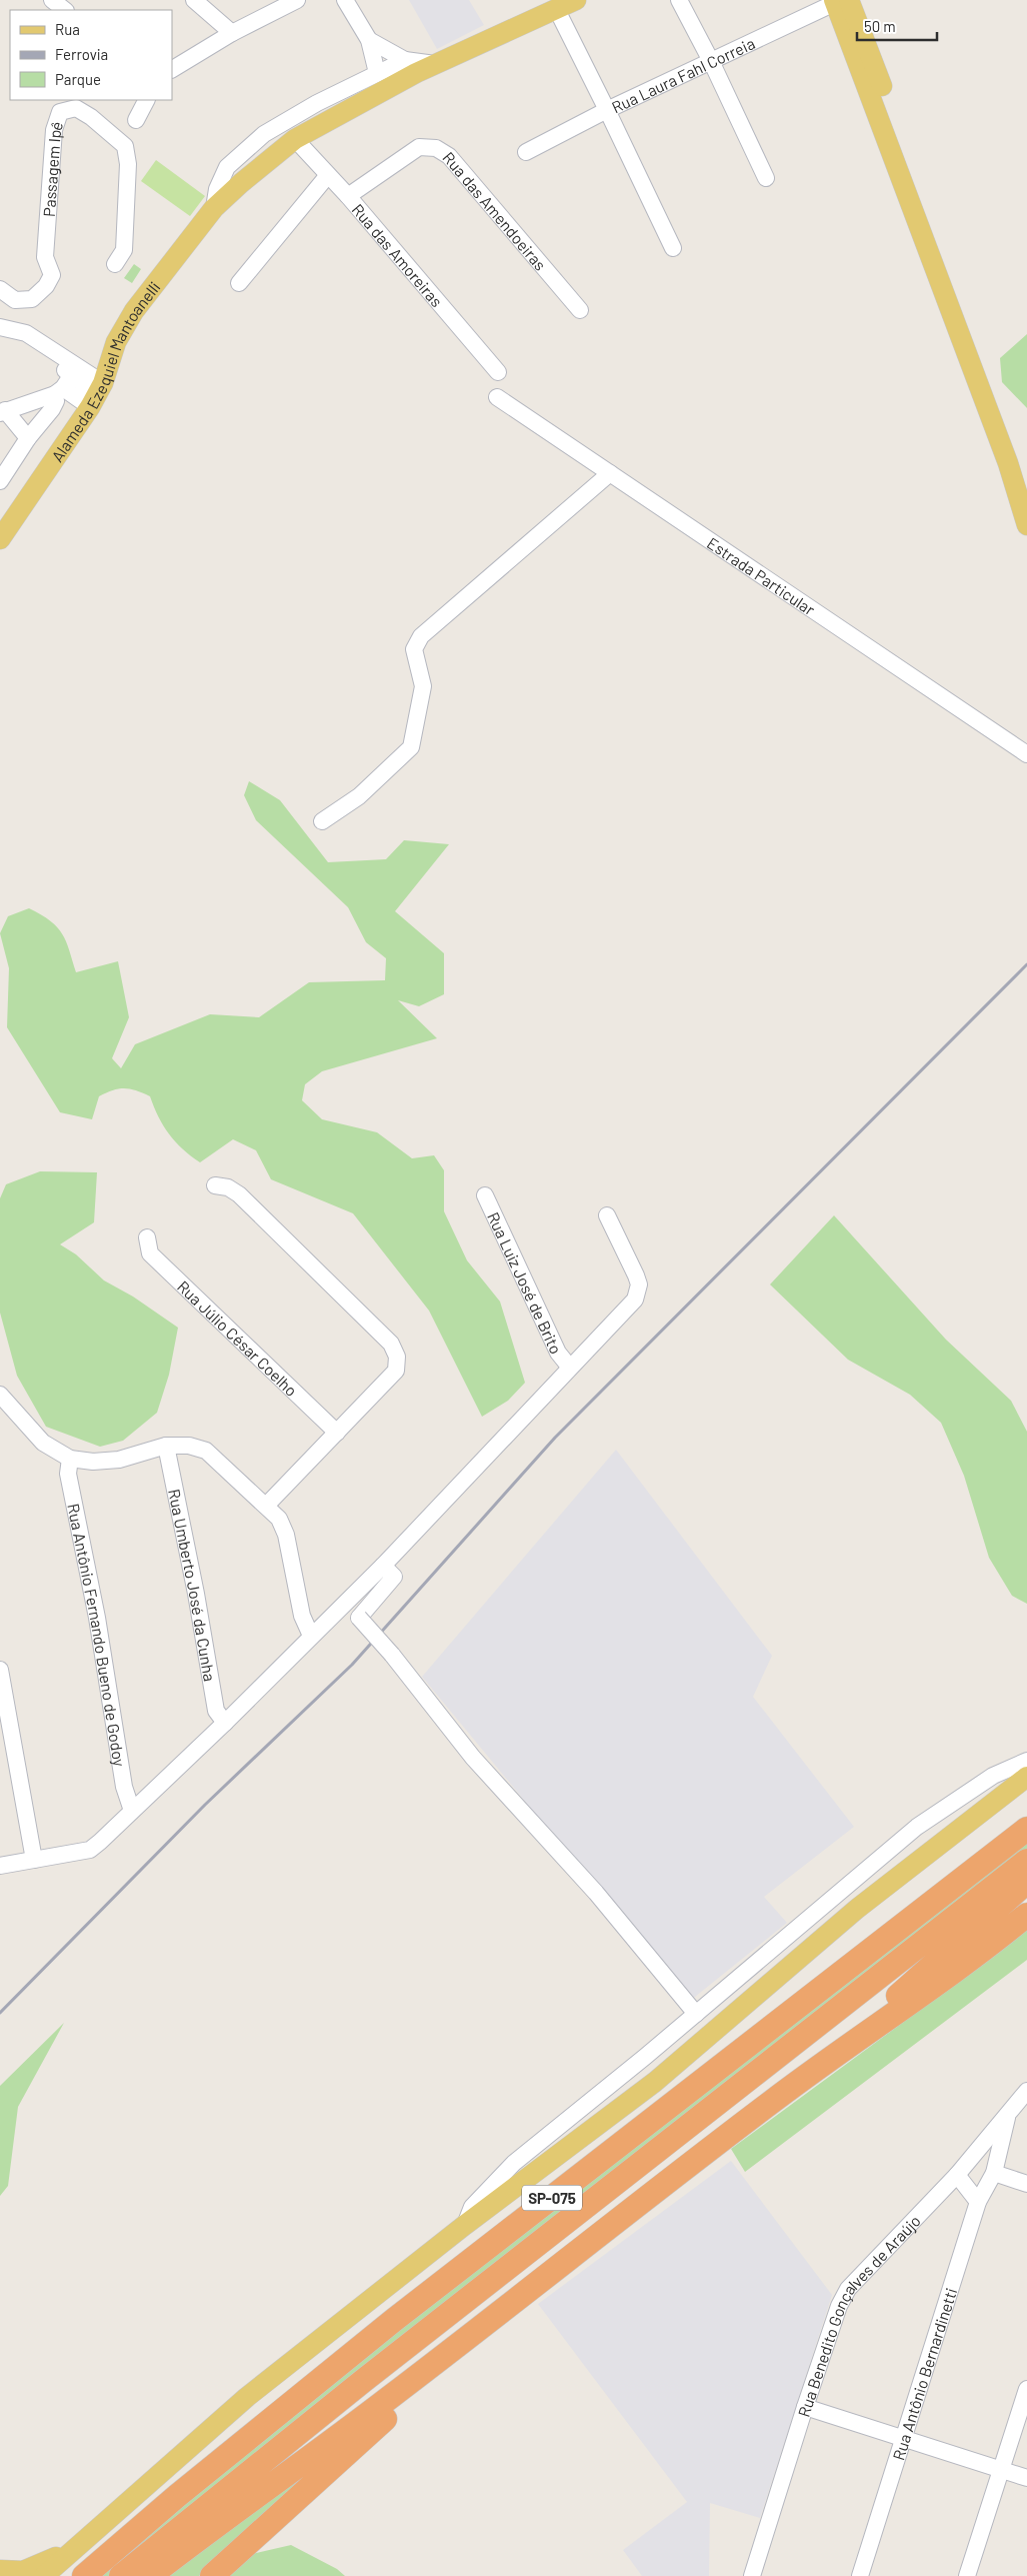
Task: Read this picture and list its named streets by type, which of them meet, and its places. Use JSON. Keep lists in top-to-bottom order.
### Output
{
  "streets": {
    "highway": ["SP-075"],
    "main road": ["Alameda Ezequiel Mantoanelli"],
    "street": [
      "Rua Laura Fahl Correia",
      "Passagem Ipê",
      "Rua das Amendoeiras",
      "Rua das Amoreiras",
      "Estrada Particular",
      "Rua Luiz José de Brito",
      "Rua Júlio César Coelho",
      "Rua Umberto José da Cunha",
      "Rua Antônio Fernando Bueno de Godoy",
      "Rua Benedito Gonçalves de Araújo",
      "Rua Antônio Bernardinetti"
    ]
  },
  "crossings": [
    ["Rua das Amendoeiras", "Rua das Amoreiras"],
    ["Rua das Amoreiras", "Alameda Ezequiel Mantoanelli"],
    ["Rua Benedito Gonçalves de Araújo", "Rua Antônio Bernardinetti"]
  ],
  "legend": ["Rua", "Ferrovia", "Parque"],
  "scale_bar": "50 m"
}
